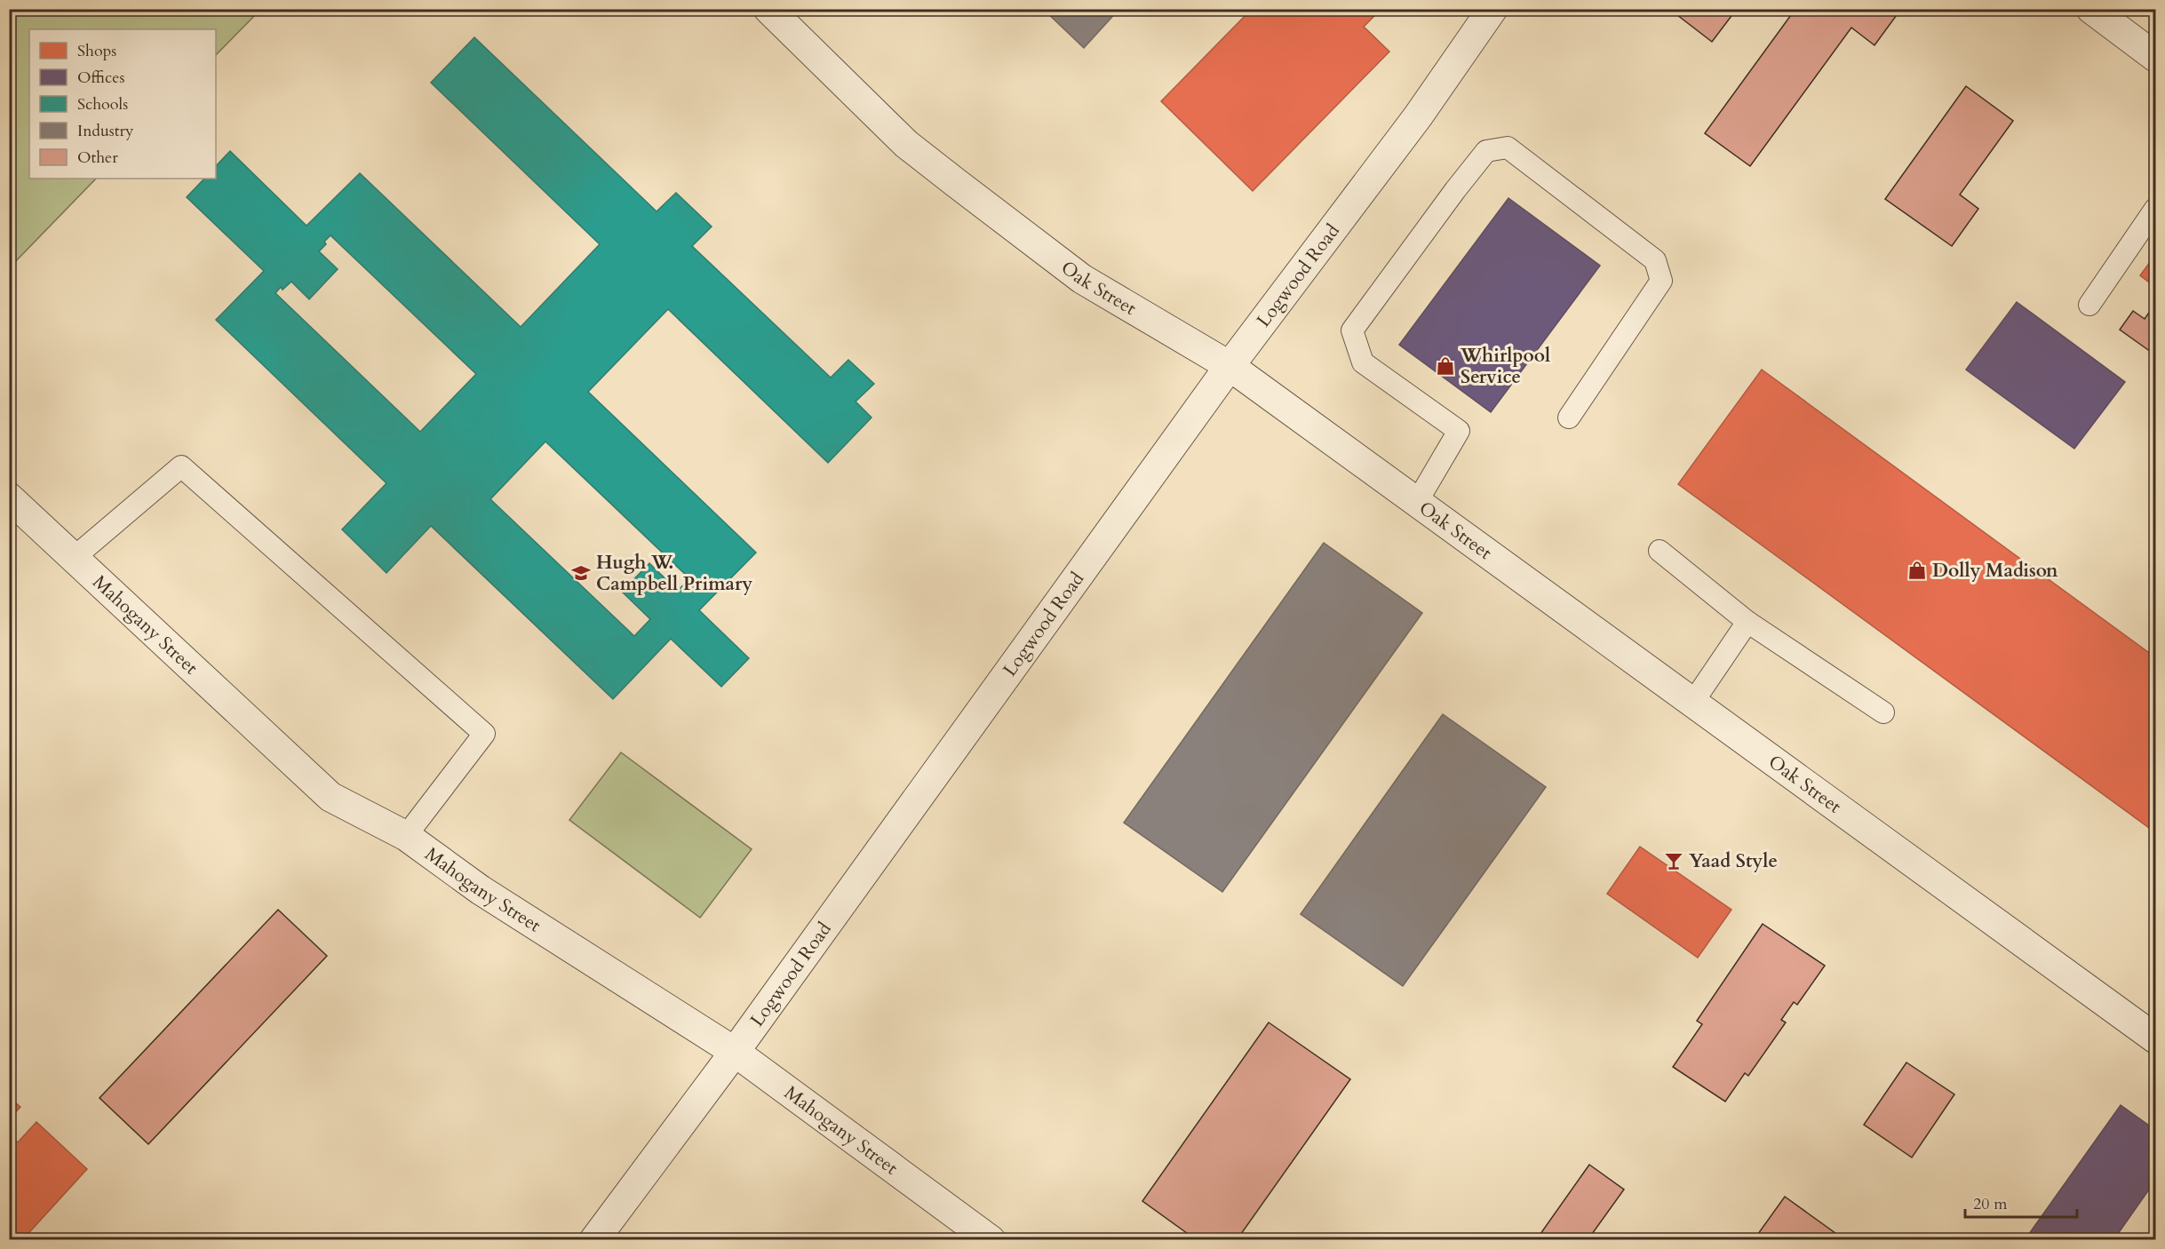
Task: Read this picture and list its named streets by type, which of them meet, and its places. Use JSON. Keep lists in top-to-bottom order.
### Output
{
  "streets": {
    "street": ["Logwood Road", "Oak Street", "Mahogany Street"]
  },
  "crossings": [
    ["Logwood Road", "Oak Street"],
    ["Logwood Road", "Mahogany Street"]
  ],
  "places": {
    "shop": ["Whirlpool Service", "Dolly Madison"],
    "school or university": ["Hugh W. Campbell Primary"],
    "bar": ["Yaad Style"]
  },
  "legend": [
    "Shops",
    "Offices",
    "Schools",
    "Industry",
    "Other"
  ],
  "scale_bar": "20 m"
}
